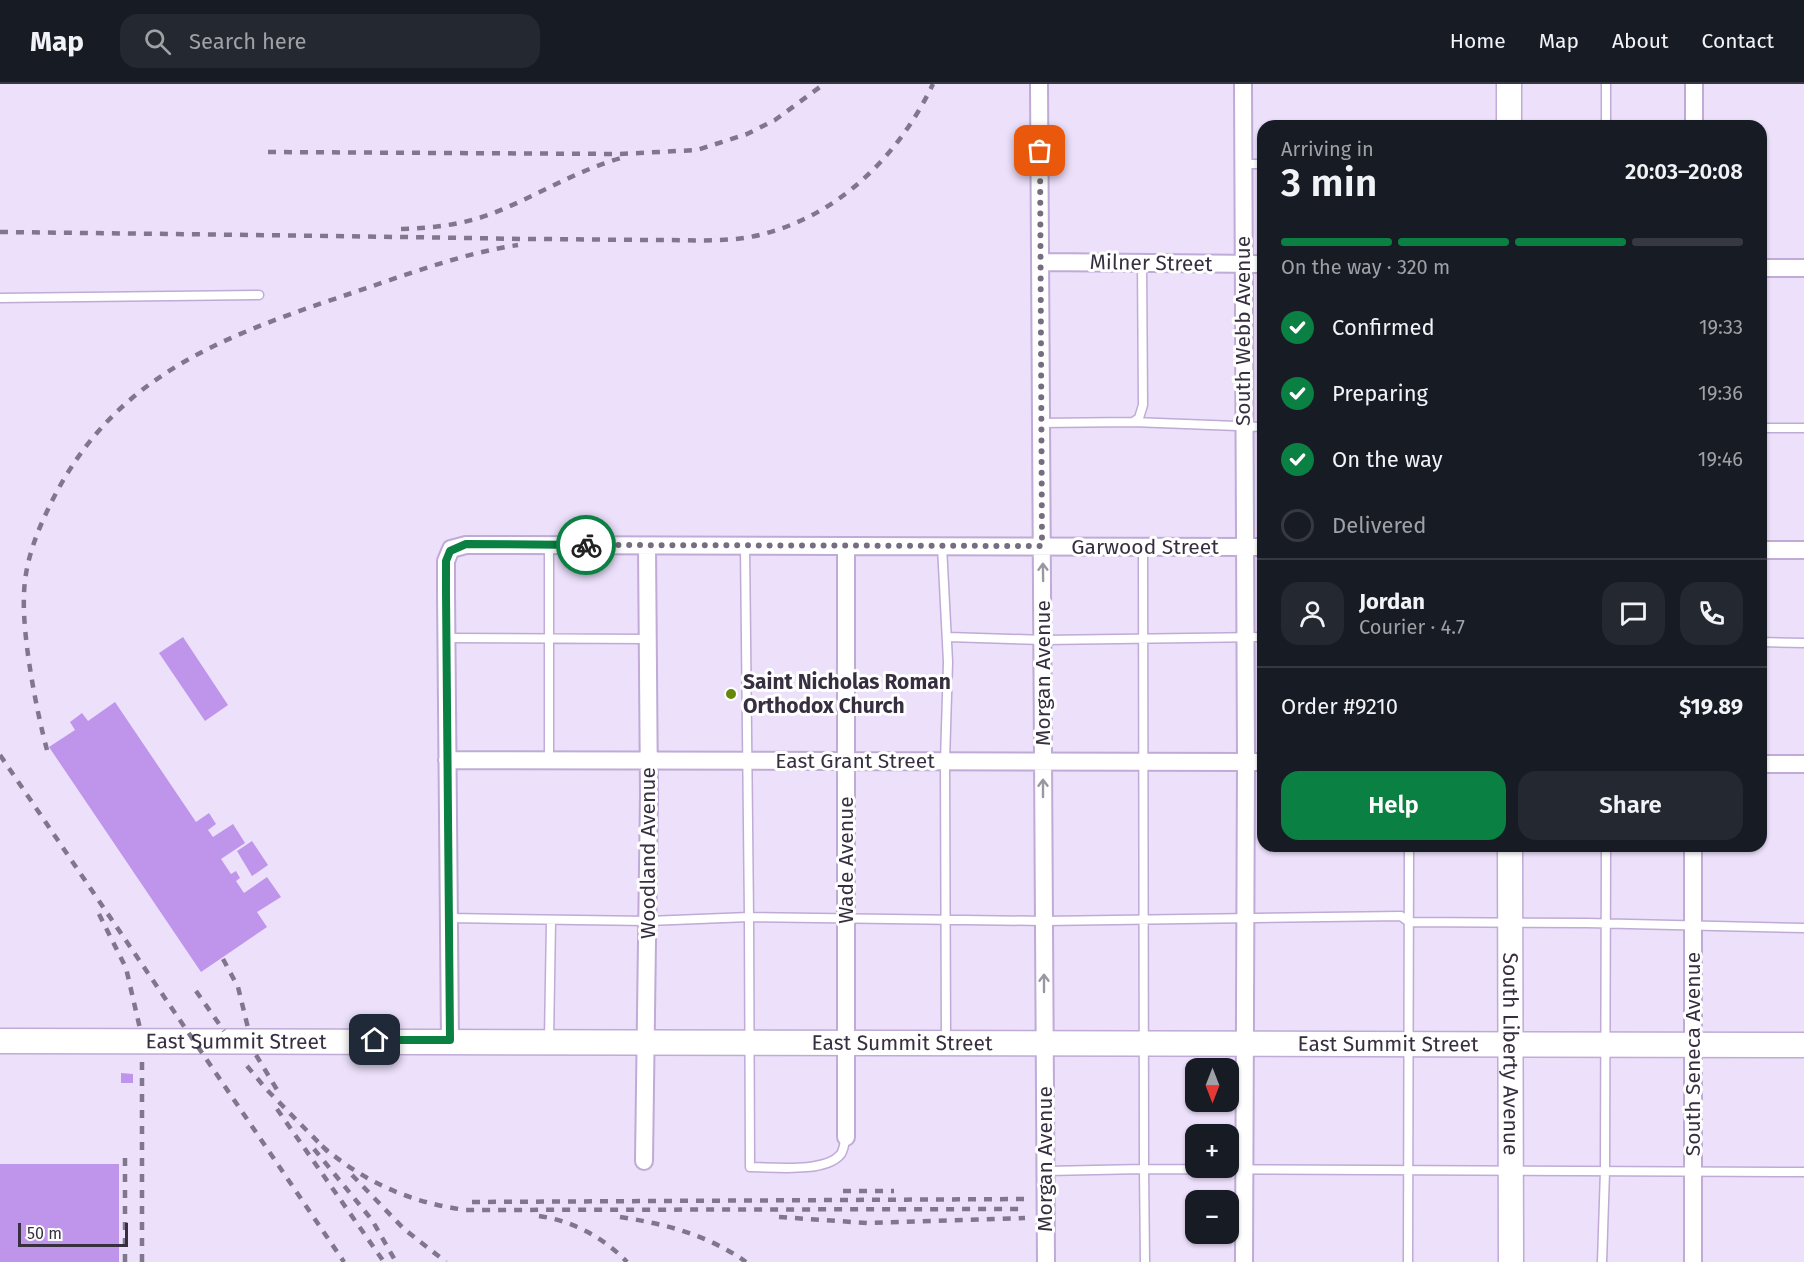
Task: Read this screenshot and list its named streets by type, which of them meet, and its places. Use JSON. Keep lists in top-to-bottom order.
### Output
{
  "streets": {
    "street": [
      "Milner Street",
      "South Webb Avenue",
      "Garwood Street",
      "Morgan Avenue",
      "East Grant Street",
      "Woodland Avenue",
      "Wade Avenue",
      "East Summit Street",
      "South Liberty Avenue",
      "South Seneca Avenue"
    ]
  },
  "crossings": [
    ["Milner Street", "South Webb Avenue"],
    ["Milner Street", "Morgan Avenue"],
    ["South Webb Avenue", "Garwood Street"],
    ["South Webb Avenue", "East Grant Street"],
    ["South Webb Avenue", "East Summit Street"],
    ["Garwood Street", "Morgan Avenue"],
    ["Garwood Street", "Woodland Avenue"],
    ["Garwood Street", "Wade Avenue"],
    ["Morgan Avenue", "East Grant Street"],
    ["Morgan Avenue", "East Summit Street"],
    ["East Grant Street", "Woodland Avenue"],
    ["East Grant Street", "Wade Avenue"],
    ["Woodland Avenue", "East Summit Street"],
    ["Wade Avenue", "East Summit Street"],
    ["East Summit Street", "South Liberty Avenue"],
    ["East Summit Street", "South Seneca Avenue"]
  ],
  "places": ["Saint Nicholas Roman Orthodox Church"],
  "scale_bar": "50 m",
  "north": "bottom",
  "page": {
    "header": "Map",
    "search": "Search here",
    "nav": [
      "Home",
      "Map",
      "About",
      "Contact"
    ],
    "heading": ["3 min", "Arriving in", "20:03–20:08"],
    "panel": [
      "Jordan",
      "Courier · 4.7",
      "Order #9210",
      "$19.89"
    ],
    "bar": "On the way · 320 m",
    "list": [
      ["Confirmed", "19:33"],
      ["Preparing", "19:36"],
      ["On the way", "19:46"],
      "Delivered"
    ],
    "buttons": ["Help", "Share"],
    "map_buttons": ["+", "−"],
    "scale": "50 m"
  }
}
